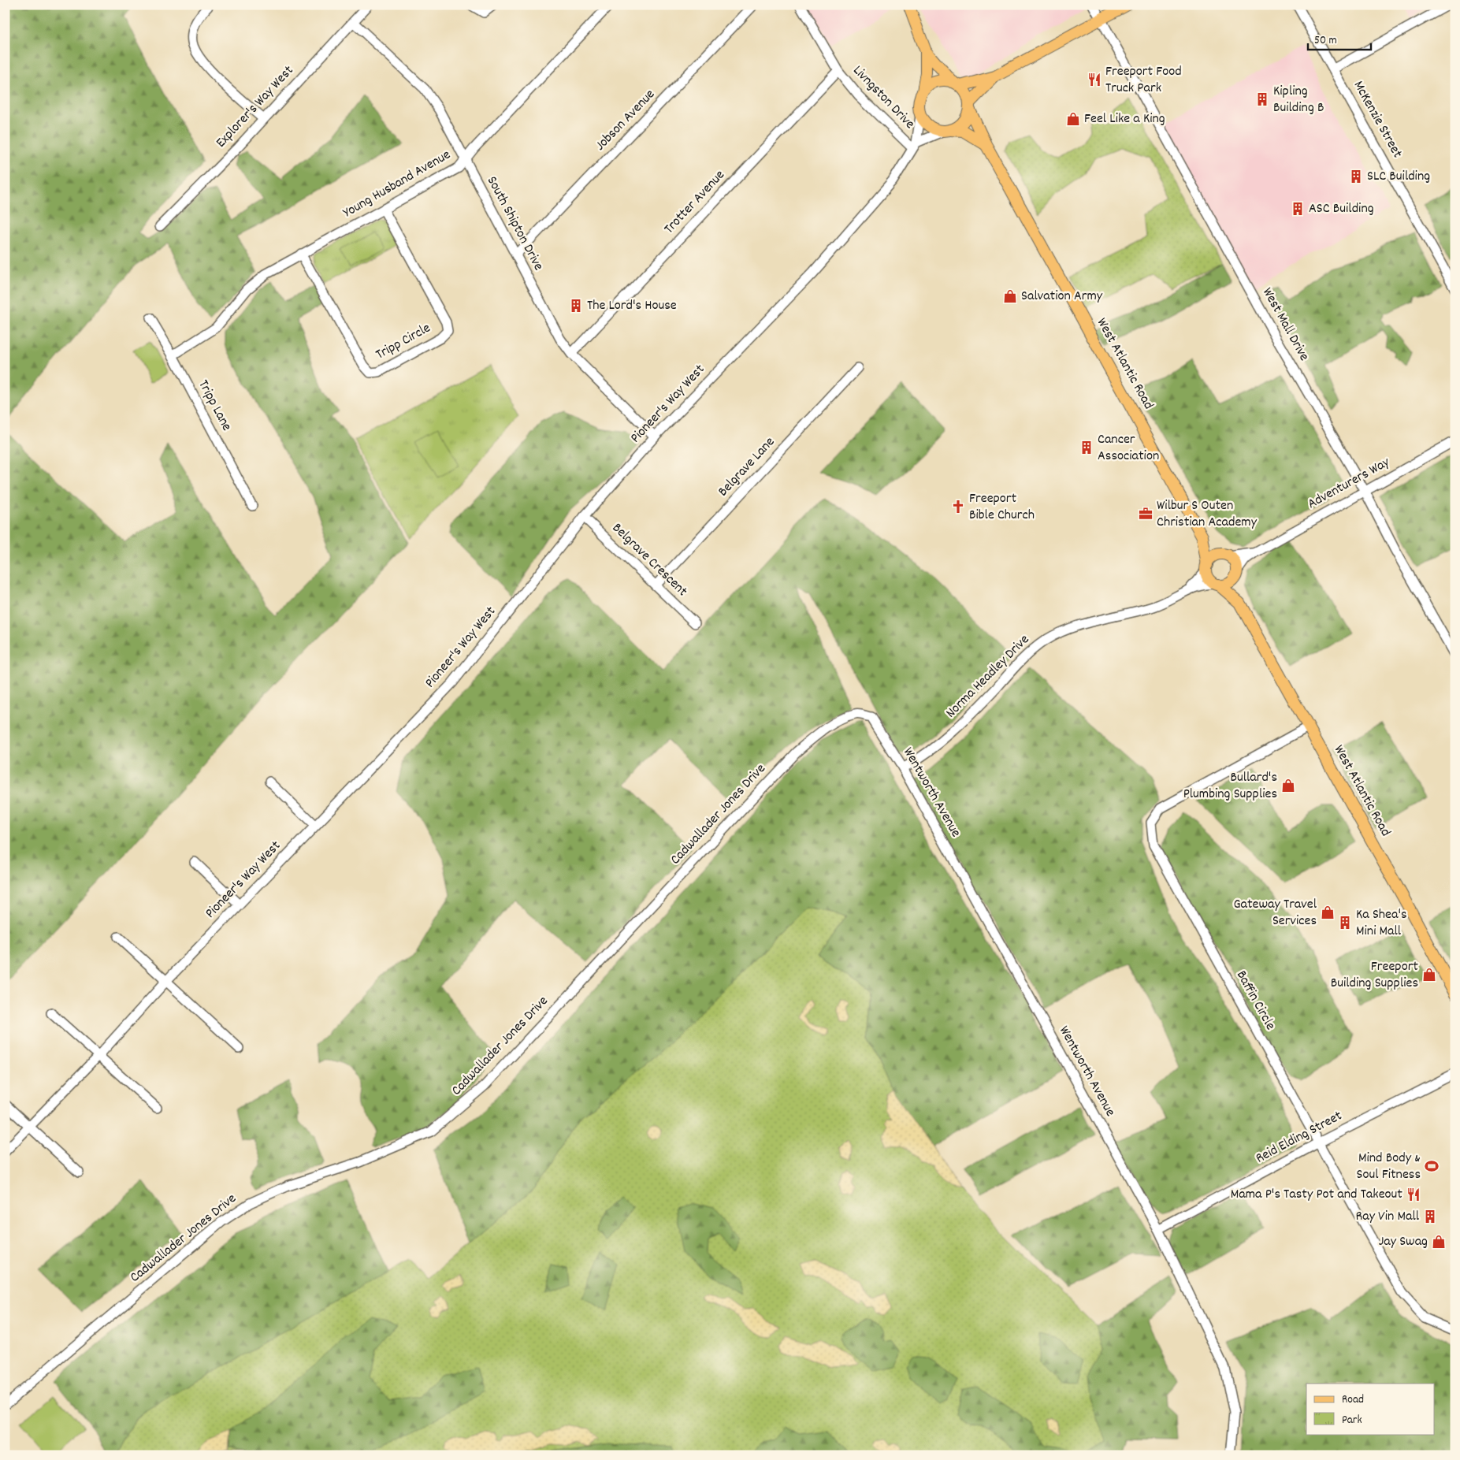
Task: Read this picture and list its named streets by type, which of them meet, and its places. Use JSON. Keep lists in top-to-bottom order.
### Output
{
  "streets": {
    "main road": ["West Atlantic Road"],
    "street": [
      "Livngston Drive",
      "Explorer's Way West",
      "McKenzie Street",
      "Jobson Avenue",
      "Young Husband Avenue",
      "Trotter Avenue",
      "South Shipton Drive",
      "West Mall Drive",
      "Tripp Circle",
      "Pioneer's Way West",
      "Tripp Lane",
      "Belgrave Lane",
      "Adventurers Way",
      "Belgrave Crescent",
      "Norma Headley Drive",
      "Wentworth Avenue",
      "Cadwallader Jones Drive",
      "Baffin Circle",
      "Reid Elding Street"
    ]
  },
  "crossings": [
    ["Livngston Drive", "Trotter Avenue"],
    ["Livngston Drive", "Pioneer's Way West"],
    ["Explorer's Way West", "South Shipton Drive"],
    ["Jobson Avenue", "South Shipton Drive"],
    ["Young Husband Avenue", "South Shipton Drive"],
    ["Young Husband Avenue", "Tripp Circle"],
    ["Young Husband Avenue", "Tripp Lane"],
    ["Trotter Avenue", "South Shipton Drive"],
    ["South Shipton Drive", "Pioneer's Way West"],
    ["West Mall Drive", "Adventurers Way"],
    ["West Atlantic Road", "Pioneer's Way West"],
    ["West Atlantic Road", "Adventurers Way"],
    ["West Atlantic Road", "Norma Headley Drive"],
    ["West Atlantic Road", "Baffin Circle"],
    ["Pioneer's Way West", "Belgrave Crescent"],
    ["Belgrave Lane", "Belgrave Crescent"],
    ["Adventurers Way", "Norma Headley Drive"],
    ["Norma Headley Drive", "Wentworth Avenue"],
    ["Wentworth Avenue", "Cadwallader Jones Drive"],
    ["Wentworth Avenue", "Reid Elding Street"],
    ["Baffin Circle", "Reid Elding Street"]
  ],
  "places": {
    "restaurant": ["Freeport Food Truck Park", "Mama P's Tasty Pot and Takeout"],
    "building": [
      "Kipling Building B",
      "SLC Building",
      "ASC Building",
      "The Lord's House",
      "Cancer Association",
      "Ka Shea's Mini Mall",
      "Ray Vin Mall"
    ],
    "shop": [
      "Feel Like a King",
      "Salvation Army",
      "Bullard's Plumbing Supplies",
      "Gateway Travel Services",
      "Freeport Building Supplies",
      "Jay Swag"
    ],
    "church": ["Freeport Bible Church"],
    "office": ["Wilbur S Outen Christian Academy"],
    "sports": ["Mind Body & Soul Fitness"]
  },
  "legend": ["Road", "Park"],
  "scale_bar": "50 m"
}
